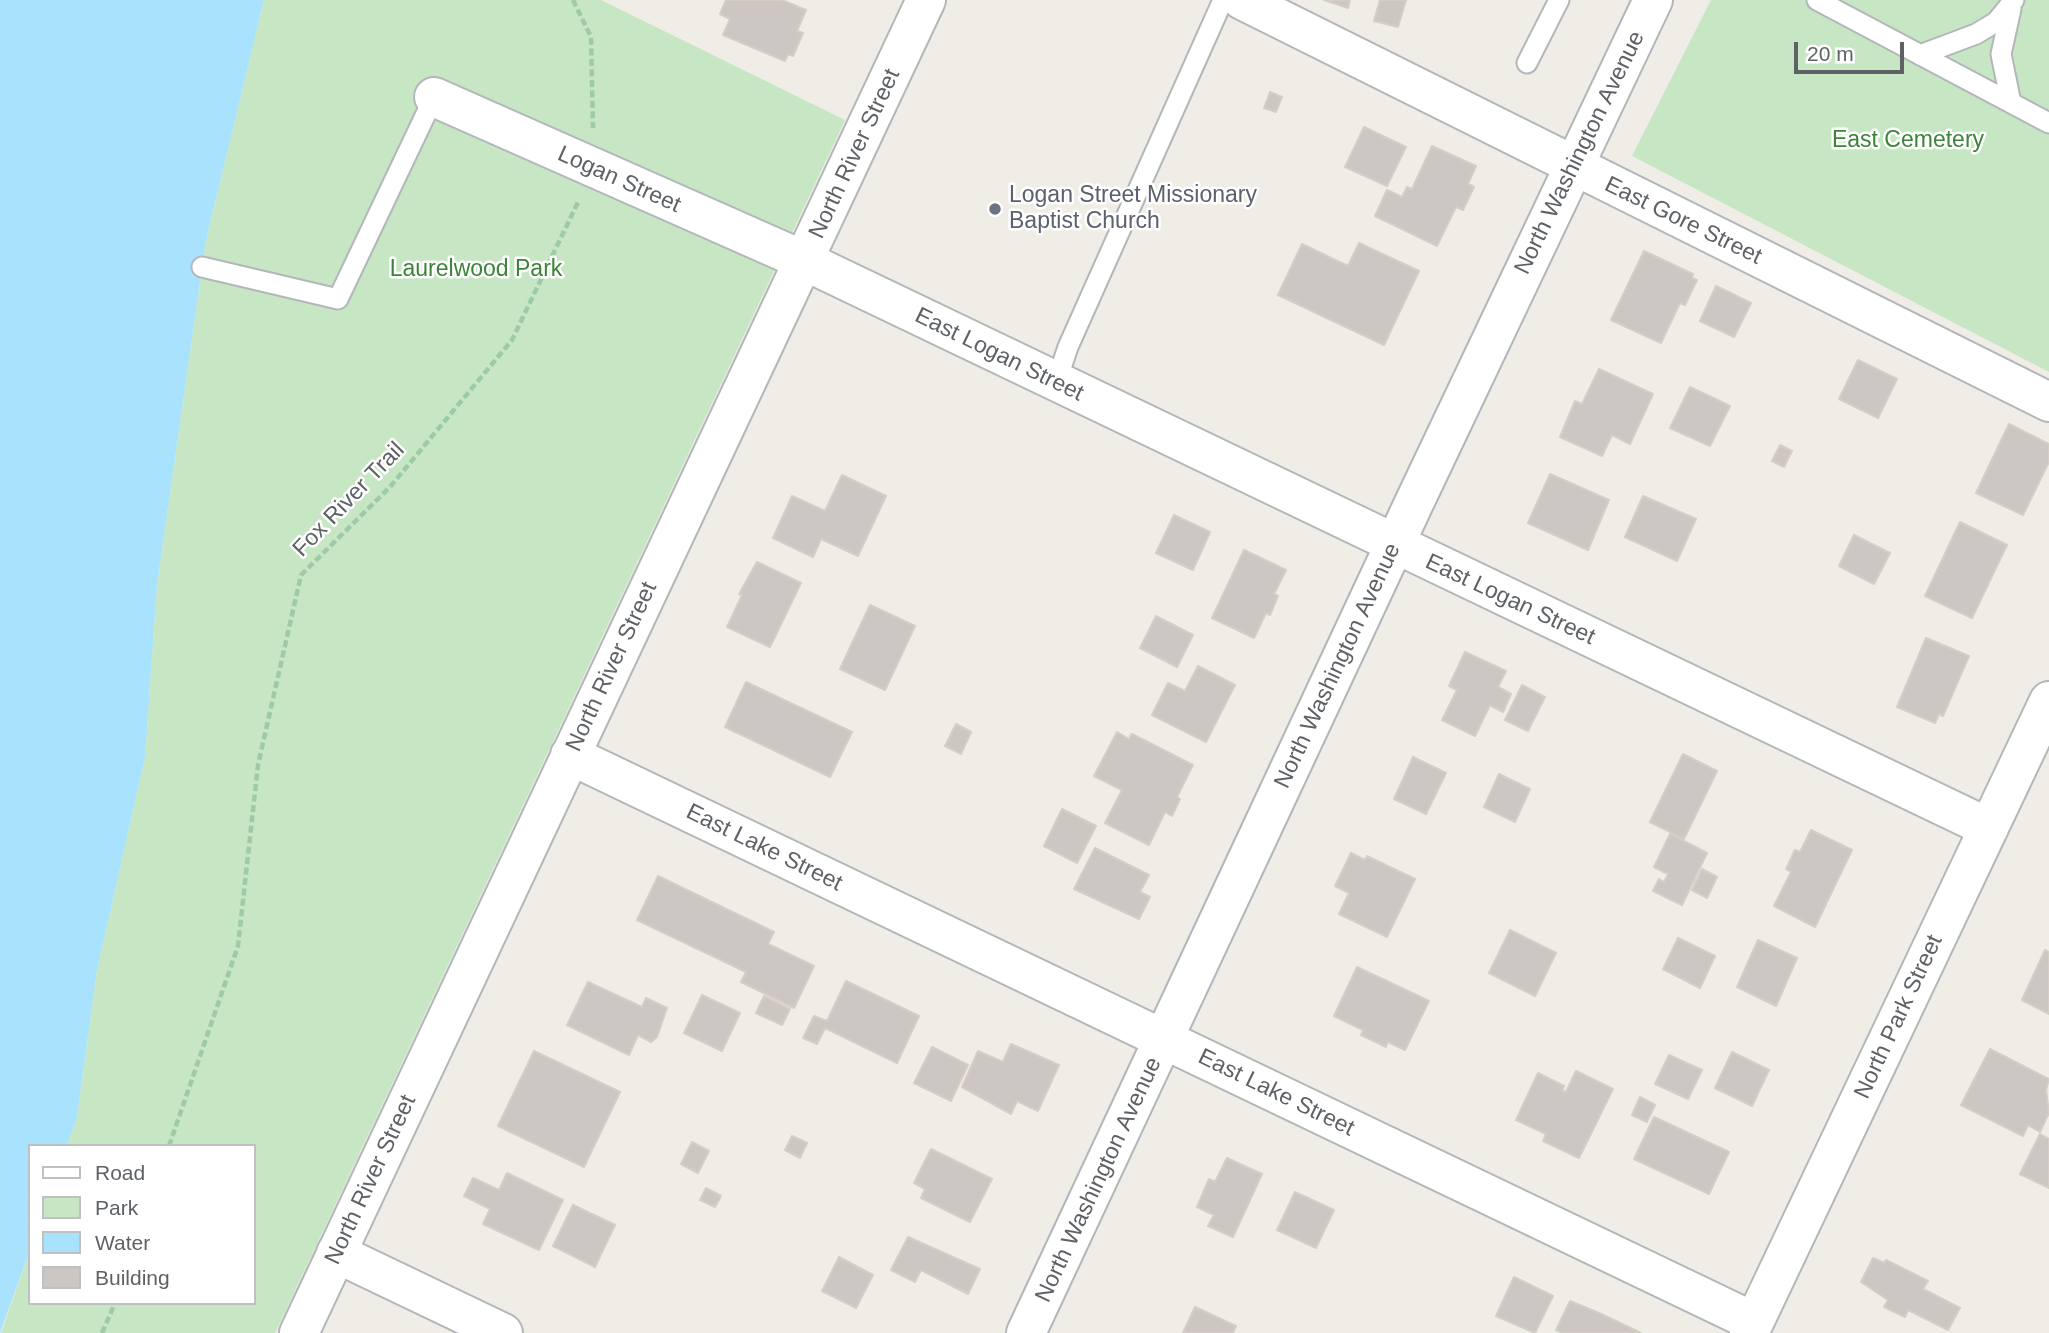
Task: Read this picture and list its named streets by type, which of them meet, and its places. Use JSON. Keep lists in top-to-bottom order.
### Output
{
  "streets": {
    "street": [
      "North Washington Avenue",
      "North River Street",
      "Logan Street",
      "East Gore Street",
      "East Logan Street",
      "East Lake Street",
      "North Park Street"
    ],
    "path": ["Fox River Trail"]
  },
  "crossings": [
    ["North Washington Avenue", "East Gore Street"],
    ["North Washington Avenue", "East Logan Street"],
    ["North Washington Avenue", "East Lake Street"],
    ["North River Street", "Logan Street"],
    ["North River Street", "East Logan Street"],
    ["North River Street", "East Lake Street"],
    ["Logan Street", "East Logan Street"],
    ["Logan Street", "Fox River Trail"],
    ["East Logan Street", "North Park Street"],
    ["East Lake Street", "North Park Street"]
  ],
  "parks": ["East Cemetery", "Laurelwood Park"],
  "places": ["Logan Street Missionary Baptist Church"],
  "legend": [
    "Road",
    "Park",
    "Water",
    "Building"
  ],
  "scale_bar": "20 m"
}
